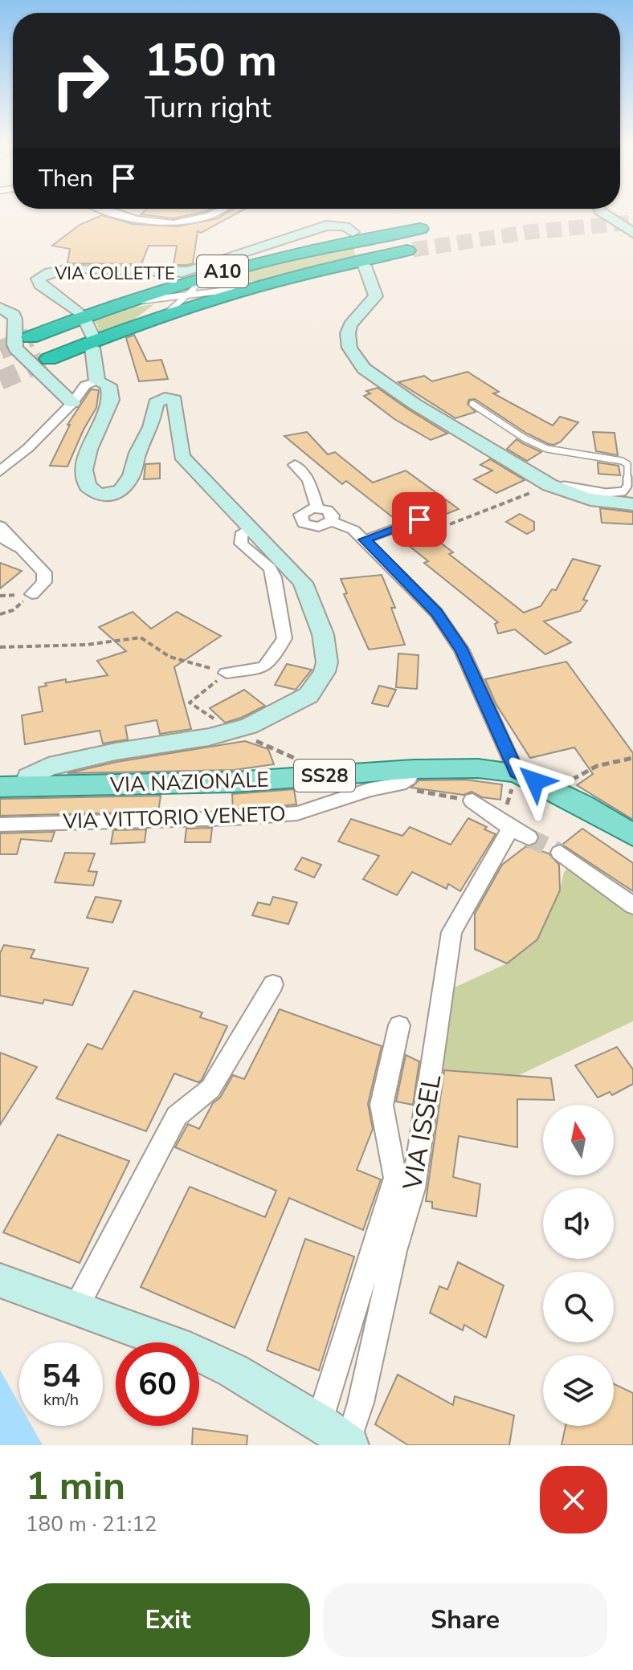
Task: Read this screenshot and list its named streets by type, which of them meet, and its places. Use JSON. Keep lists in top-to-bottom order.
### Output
{
  "streets": {
    "highway": ["A10"],
    "main road": ["SS28", "VIA NAZIONALE"],
    "street": ["VIA COLLETTE", "VIA VITTORIO VENETO", "VIA ISSEL"]
  },
  "crossings": [
    ["VIA NAZIONALE", "VIA VITTORIO VENETO"]
  ],
  "north": "top",
  "page": {
    "turn": ["150 m", "Turn right"],
    "then": "Then",
    "speed": "54 km/h",
    "limit": "60",
    "heading": ["1 min", "180 m · 21:12"],
    "buttons": ["Exit", "Share"]
  }
}
